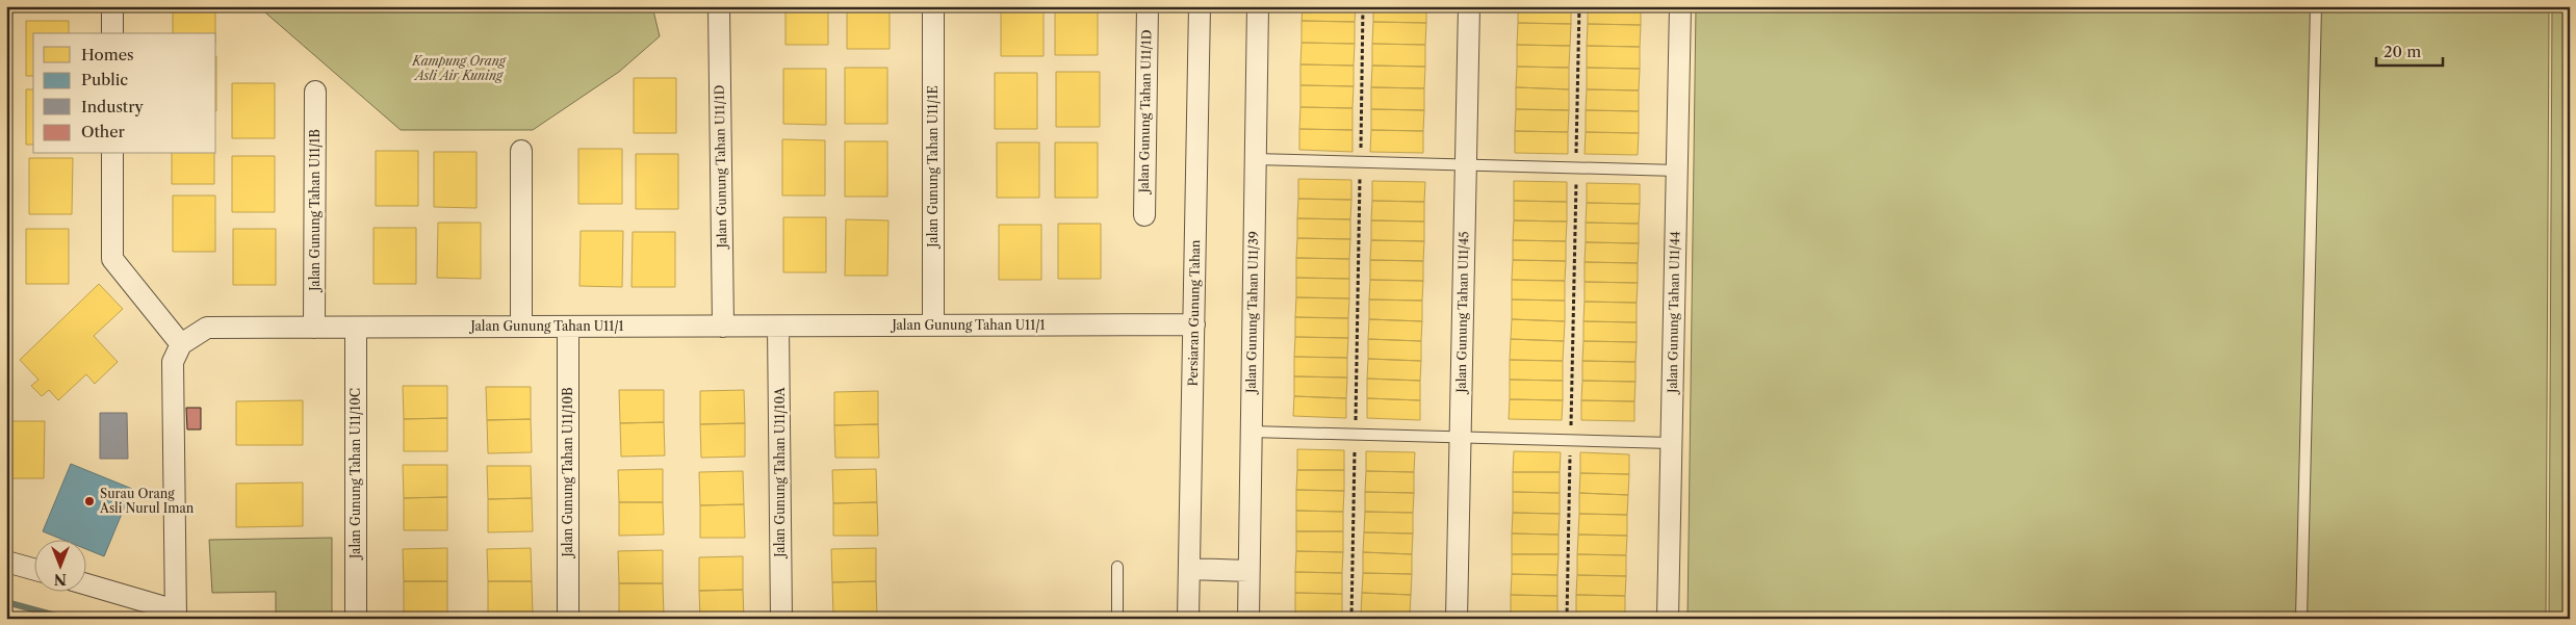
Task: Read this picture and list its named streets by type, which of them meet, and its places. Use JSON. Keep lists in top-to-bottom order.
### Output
{
  "streets": {
    "street": [
      "Jalan Gunung Tahan U11/1D",
      "Jalan Gunung Tahan U11/1E",
      "Jalan Gunung Tahan U11/1B",
      "Jalan Gunung Tahan U11/39",
      "Jalan Gunung Tahan U11/45",
      "Jalan Gunung Tahan U11/44",
      "Persiaran Gunung Tahan",
      "Jalan Gunung Tahan U11/1",
      "Jalan Gunung Tahan U11/10B",
      "Jalan Gunung Tahan U11/10A",
      "Jalan Gunung Tahan U11/10C"
    ]
  },
  "crossings": [
    ["Jalan Gunung Tahan U11/1D", "Jalan Gunung Tahan U11/1"],
    ["Jalan Gunung Tahan U11/1E", "Jalan Gunung Tahan U11/1"],
    ["Jalan Gunung Tahan U11/1B", "Jalan Gunung Tahan U11/1"],
    ["Persiaran Gunung Tahan", "Jalan Gunung Tahan U11/1"],
    ["Jalan Gunung Tahan U11/1", "Jalan Gunung Tahan U11/10B"],
    ["Jalan Gunung Tahan U11/1", "Jalan Gunung Tahan U11/10A"],
    ["Jalan Gunung Tahan U11/1", "Jalan Gunung Tahan U11/10C"]
  ],
  "parks": ["Kampung Orang Asli Air Kuning"],
  "places": ["Surau Orang Asli Nurul Iman"],
  "legend": [
    "Homes",
    "Public",
    "Industry",
    "Other"
  ],
  "scale_bar": "20 m",
  "north": "bottom"
}
